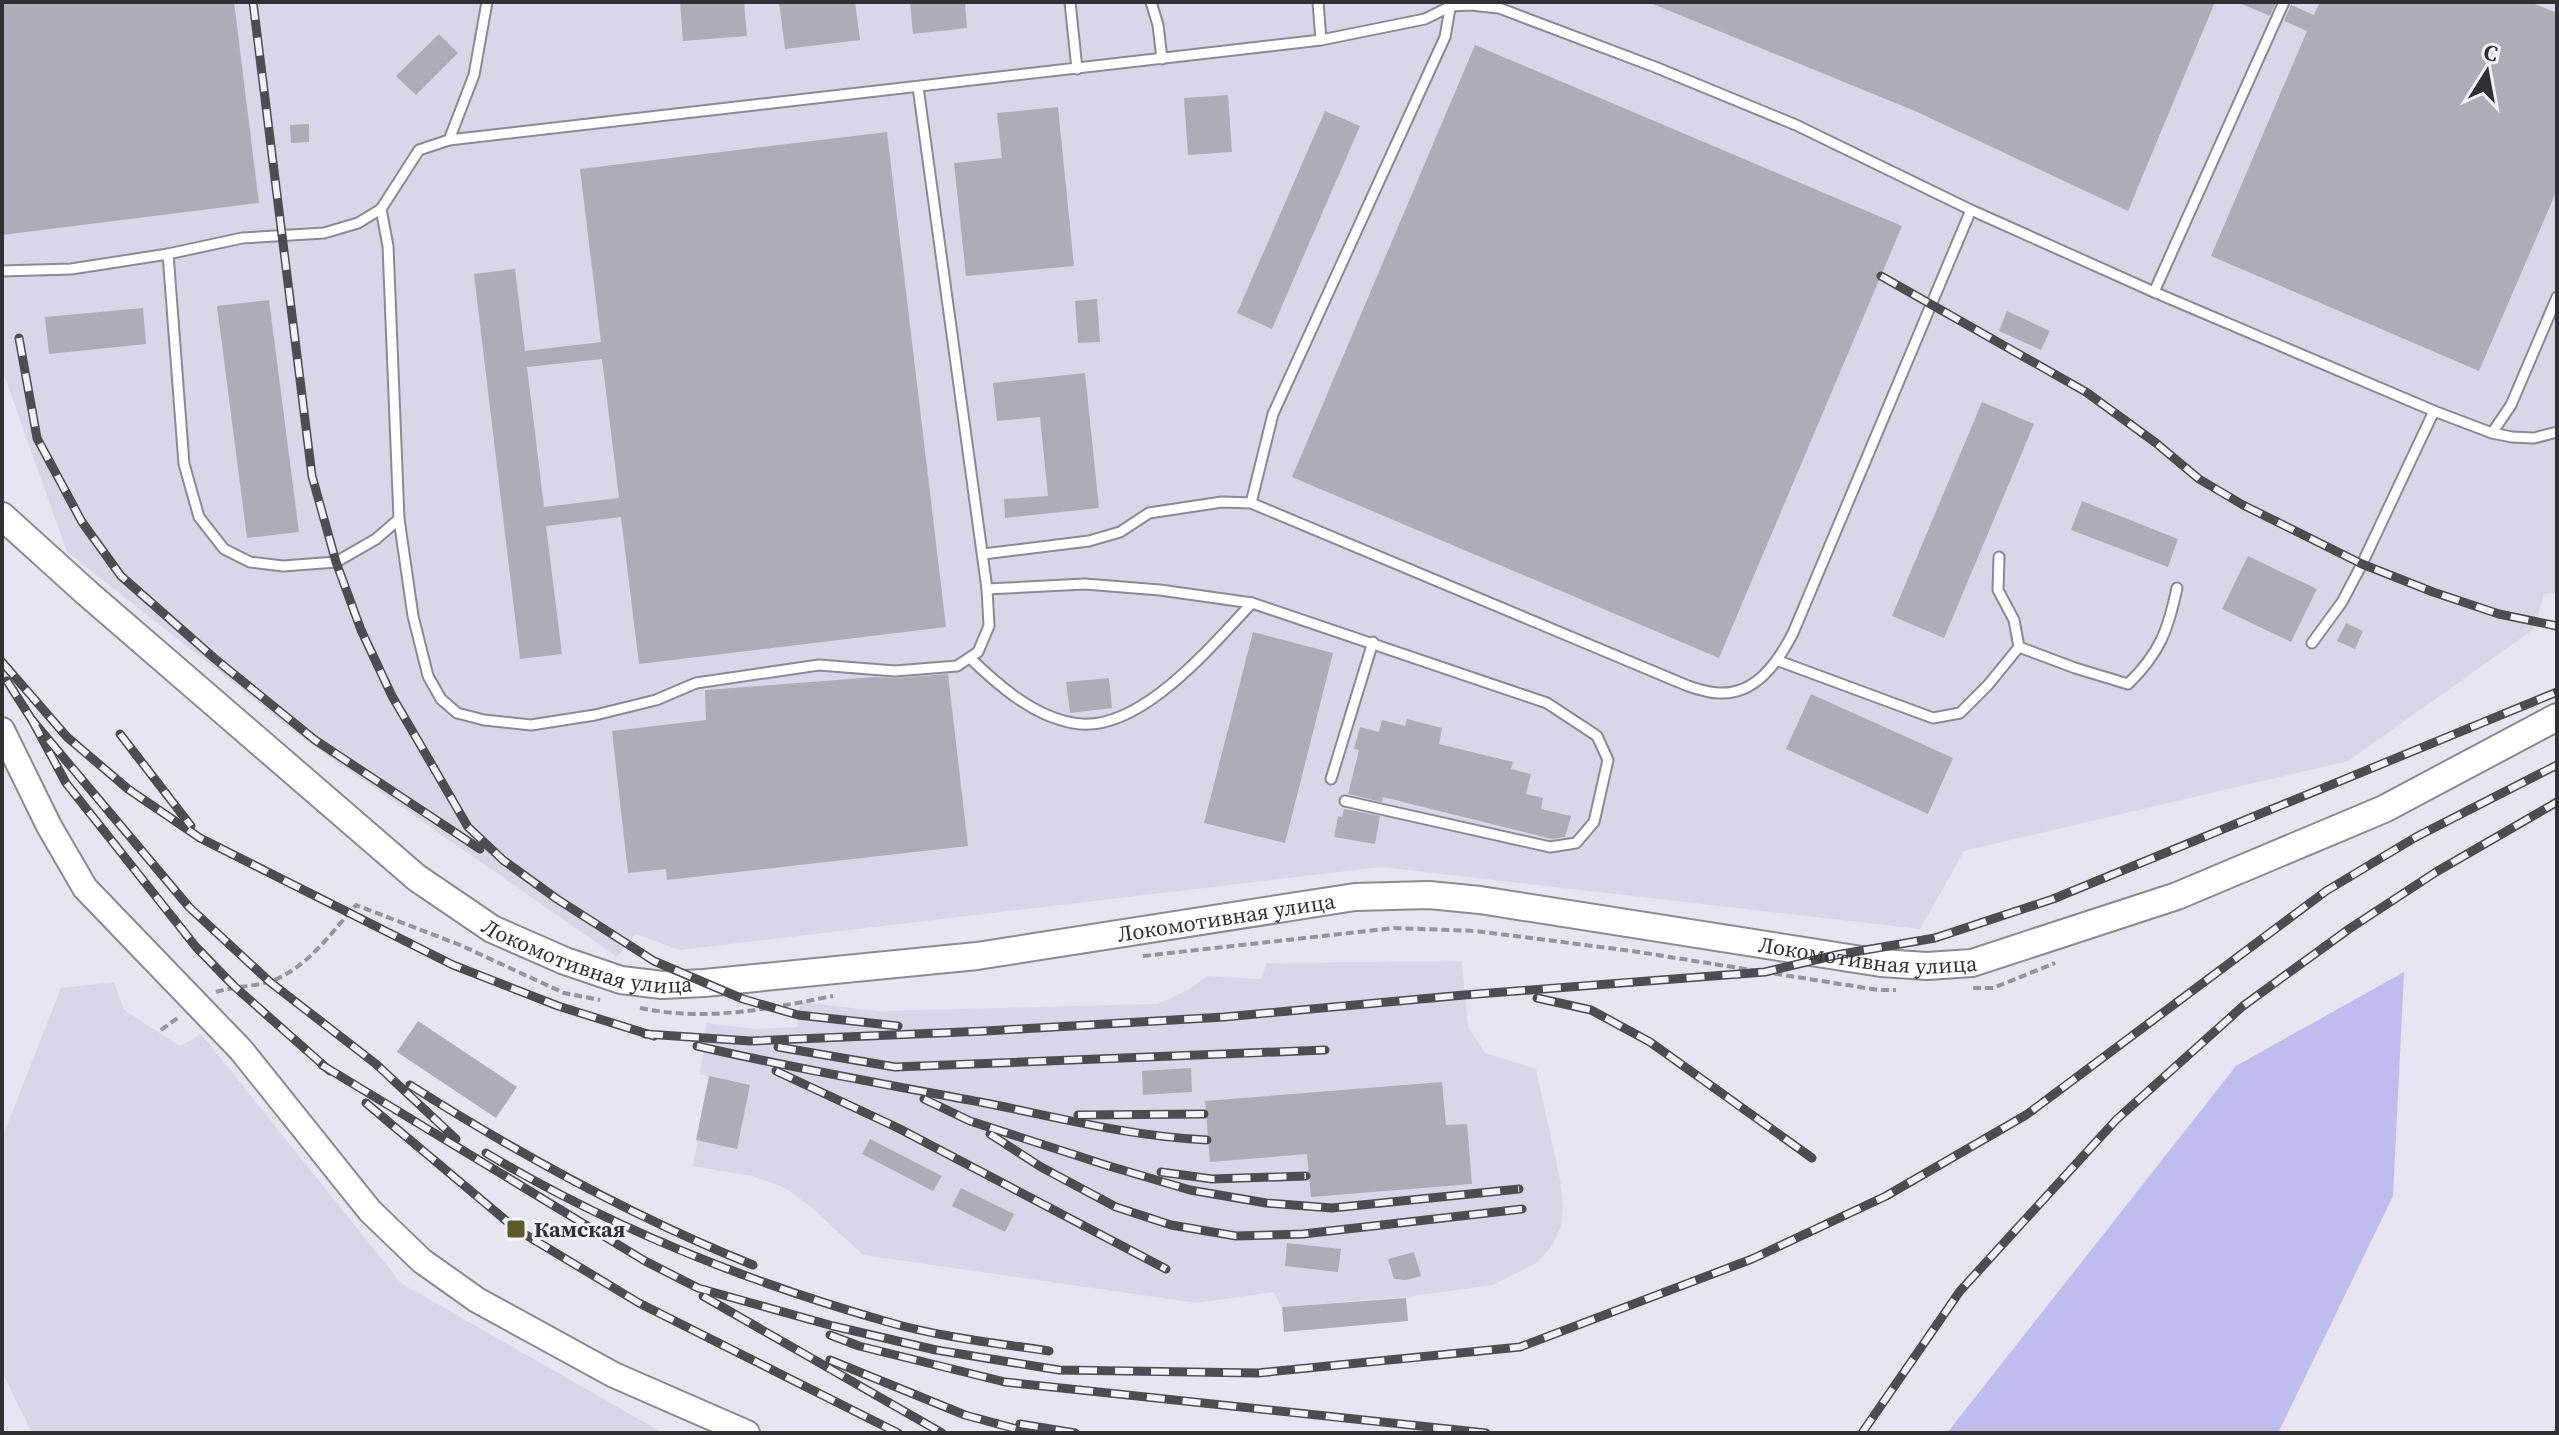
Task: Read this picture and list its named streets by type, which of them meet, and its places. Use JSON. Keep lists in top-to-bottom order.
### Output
{
  "streets": {
    "main road": ["Локомотивная улица"]
  },
  "places": {
    "transit": ["Камская"]
  },
  "north": "top"
}
